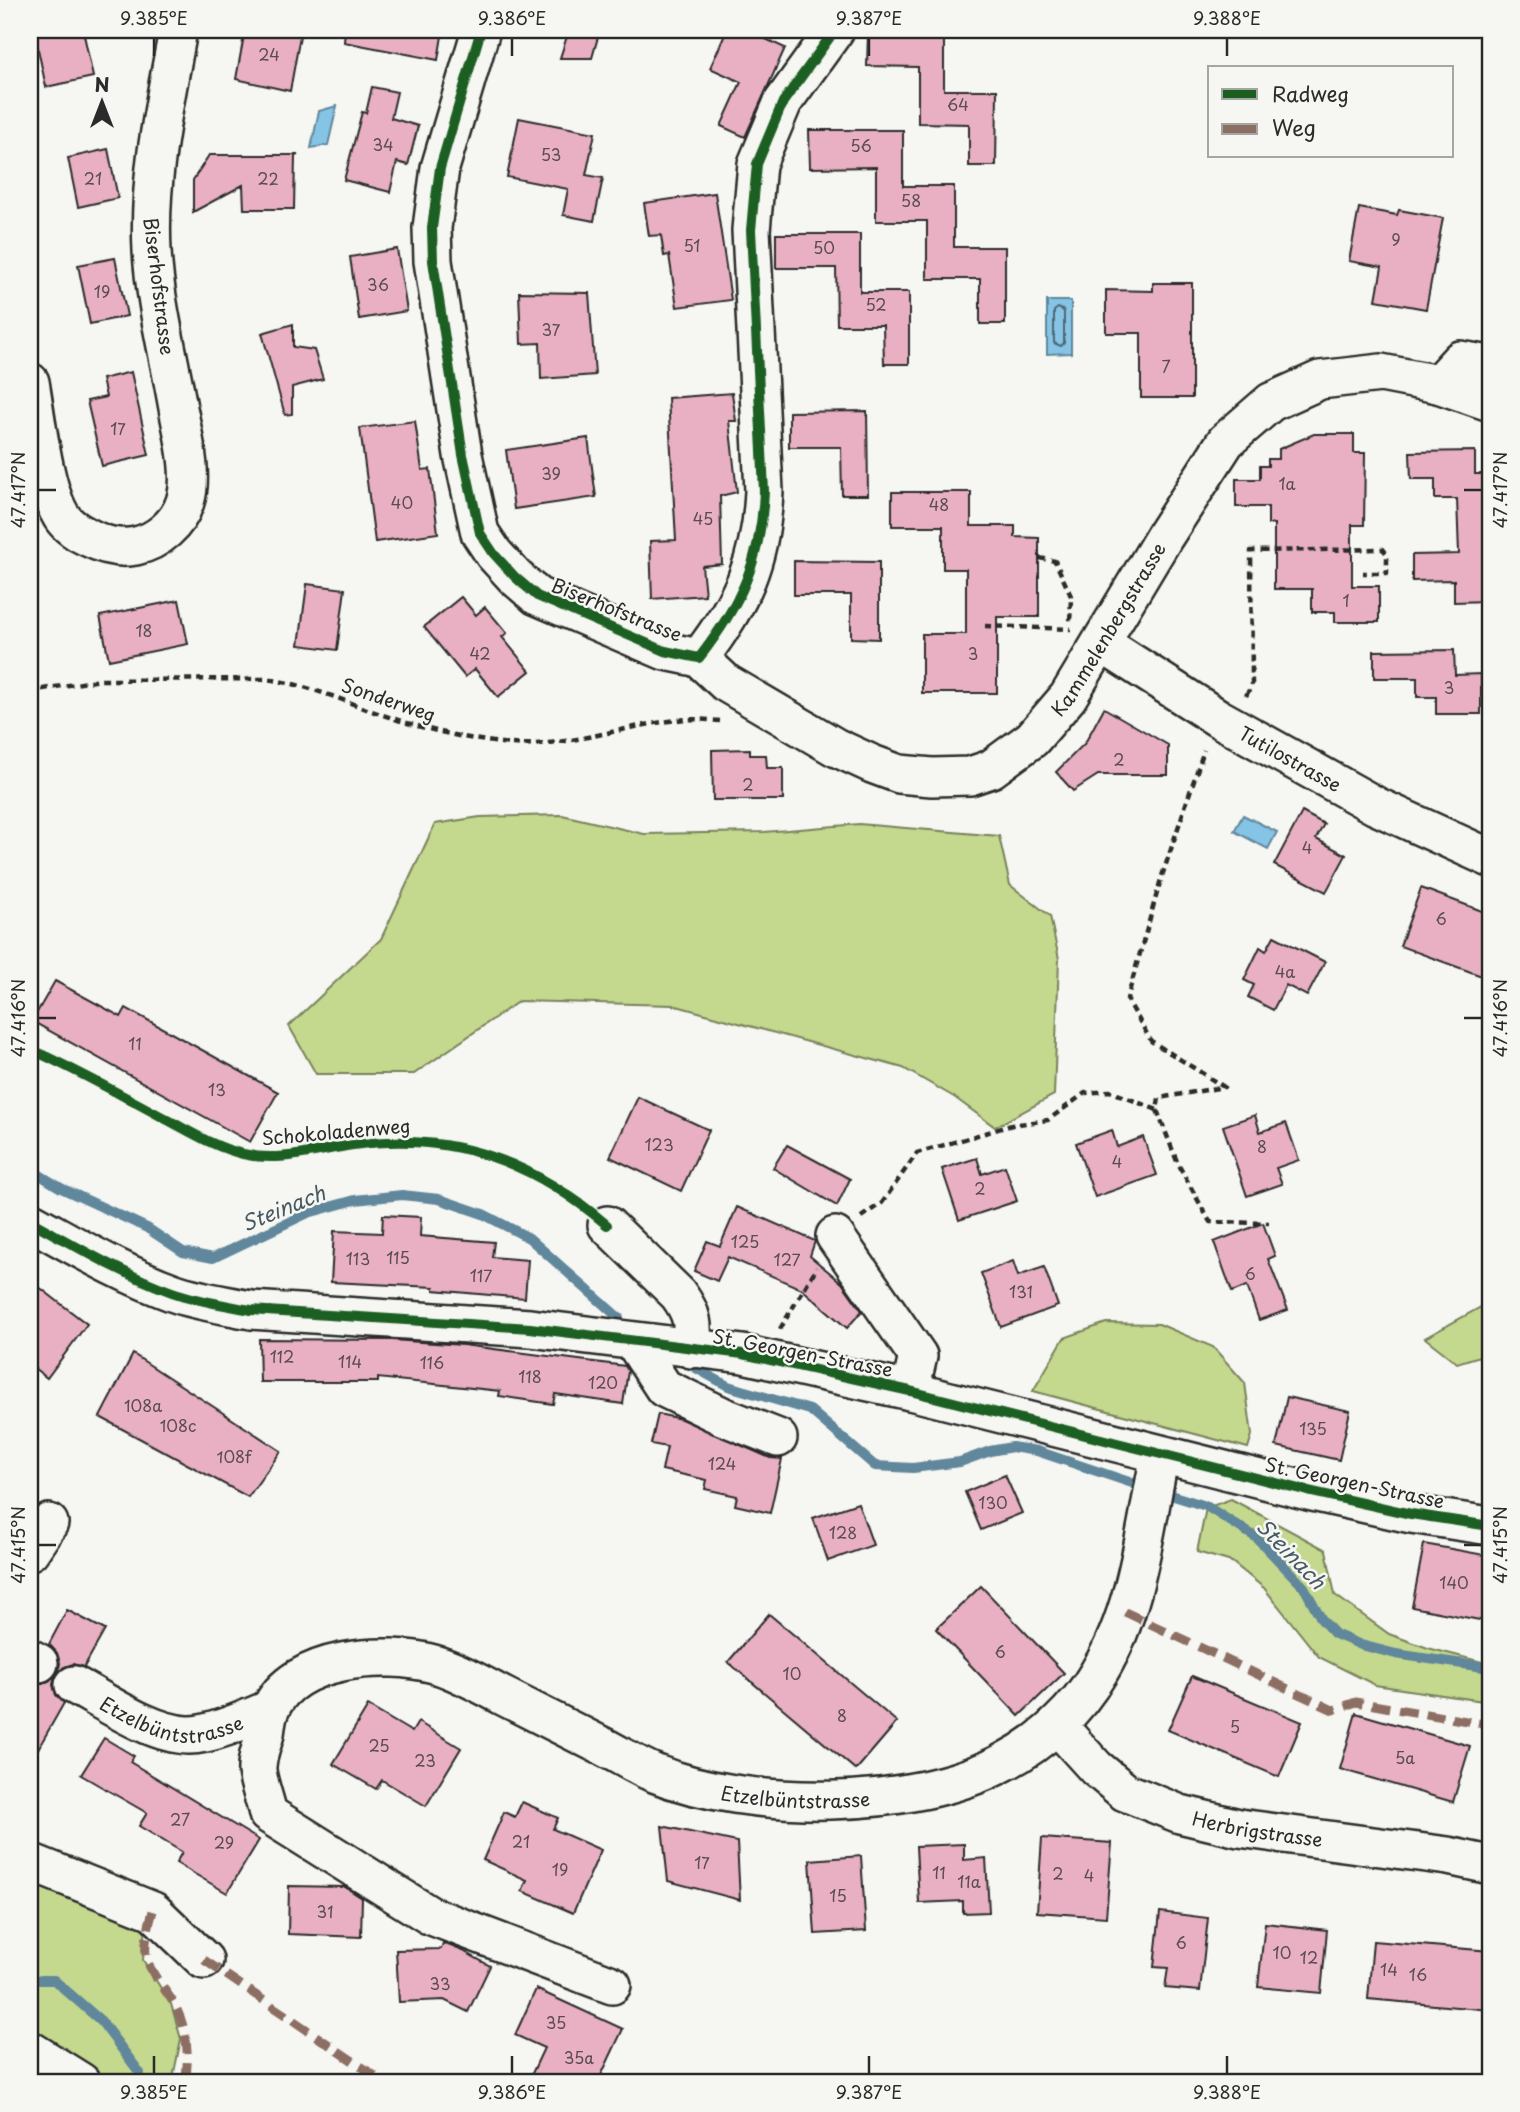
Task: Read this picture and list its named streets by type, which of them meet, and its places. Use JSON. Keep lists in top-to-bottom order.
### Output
{
  "streets": {
    "street": [
      "Biserhofstrasse",
      "Kammelenbergstrasse",
      "Tutilostrasse",
      "St. Georgen-Strasse",
      "Etzelbüntstrasse",
      "Herbrigstrasse"
    ],
    "path": ["Sonderweg"],
    "cycle path": ["Schokoladenweg"]
  },
  "crossings": [
    ["Biserhofstrasse", "Kammelenbergstrasse"],
    ["Kammelenbergstrasse", "Tutilostrasse"],
    ["St. Georgen-Strasse", "Etzelbüntstrasse"],
    ["Etzelbüntstrasse", "Herbrigstrasse"]
  ],
  "water": ["Steinach"],
  "house_numbers": [
    "24",
    "64",
    "34",
    "56",
    "53",
    "21",
    "22",
    "58",
    "9",
    "51",
    "50",
    "36",
    "19",
    "52",
    "37",
    "7",
    "17",
    "39",
    "1a",
    "40",
    "48",
    "45",
    "1",
    "18",
    "42",
    "3",
    "3",
    "2",
    "2",
    "4",
    "6",
    "4a",
    "11",
    "13",
    "123",
    "8",
    "4",
    "2",
    "125",
    "115",
    "113",
    "127",
    "6",
    "117",
    "131",
    "112",
    "114",
    "116",
    "118",
    "120",
    "108a",
    "108c",
    "135",
    "108f",
    "124",
    "130",
    "128",
    "140",
    "6",
    "10",
    "8",
    "5",
    "25",
    "5a",
    "23",
    "27",
    "21",
    "29",
    "17",
    "19",
    "11",
    "2",
    "4",
    "11a",
    "15",
    "31",
    "6",
    "10",
    "12",
    "14",
    "16",
    "33",
    "35",
    "35a"
  ],
  "legend": ["Radweg", "Weg"],
  "north": "top",
  "coordinates": [
    "9.385°E",
    "9.386°E",
    "9.387°E",
    "9.388°E",
    "47.417°N",
    "47.416°N",
    "47.415°N"
  ]
}
